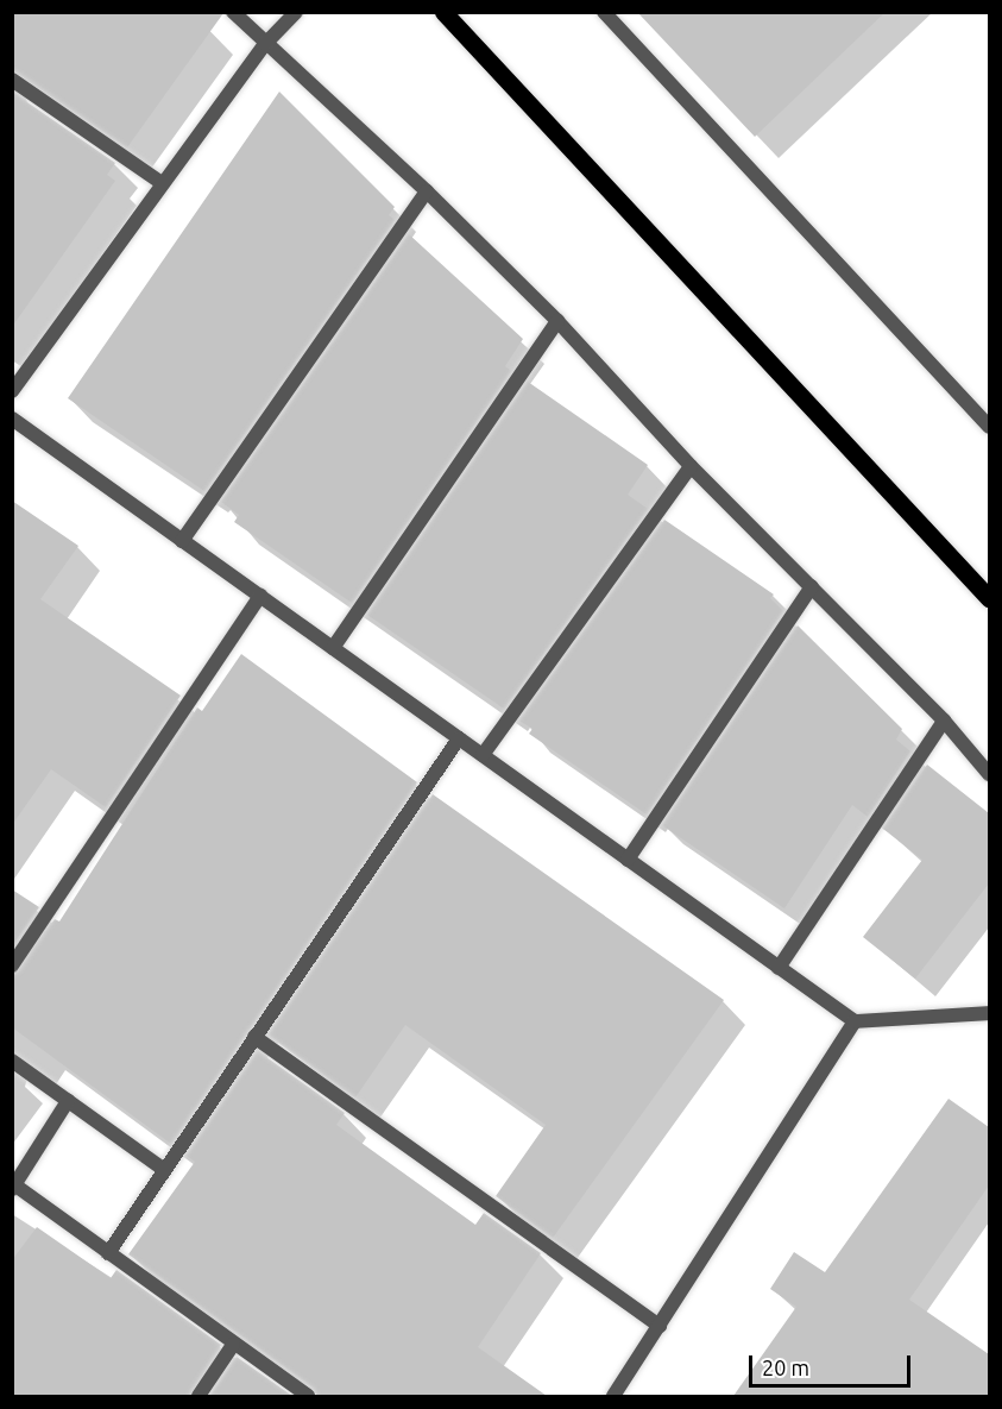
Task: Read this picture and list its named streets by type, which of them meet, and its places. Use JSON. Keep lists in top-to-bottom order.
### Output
{
  "scale_bar": "20 m"
}
